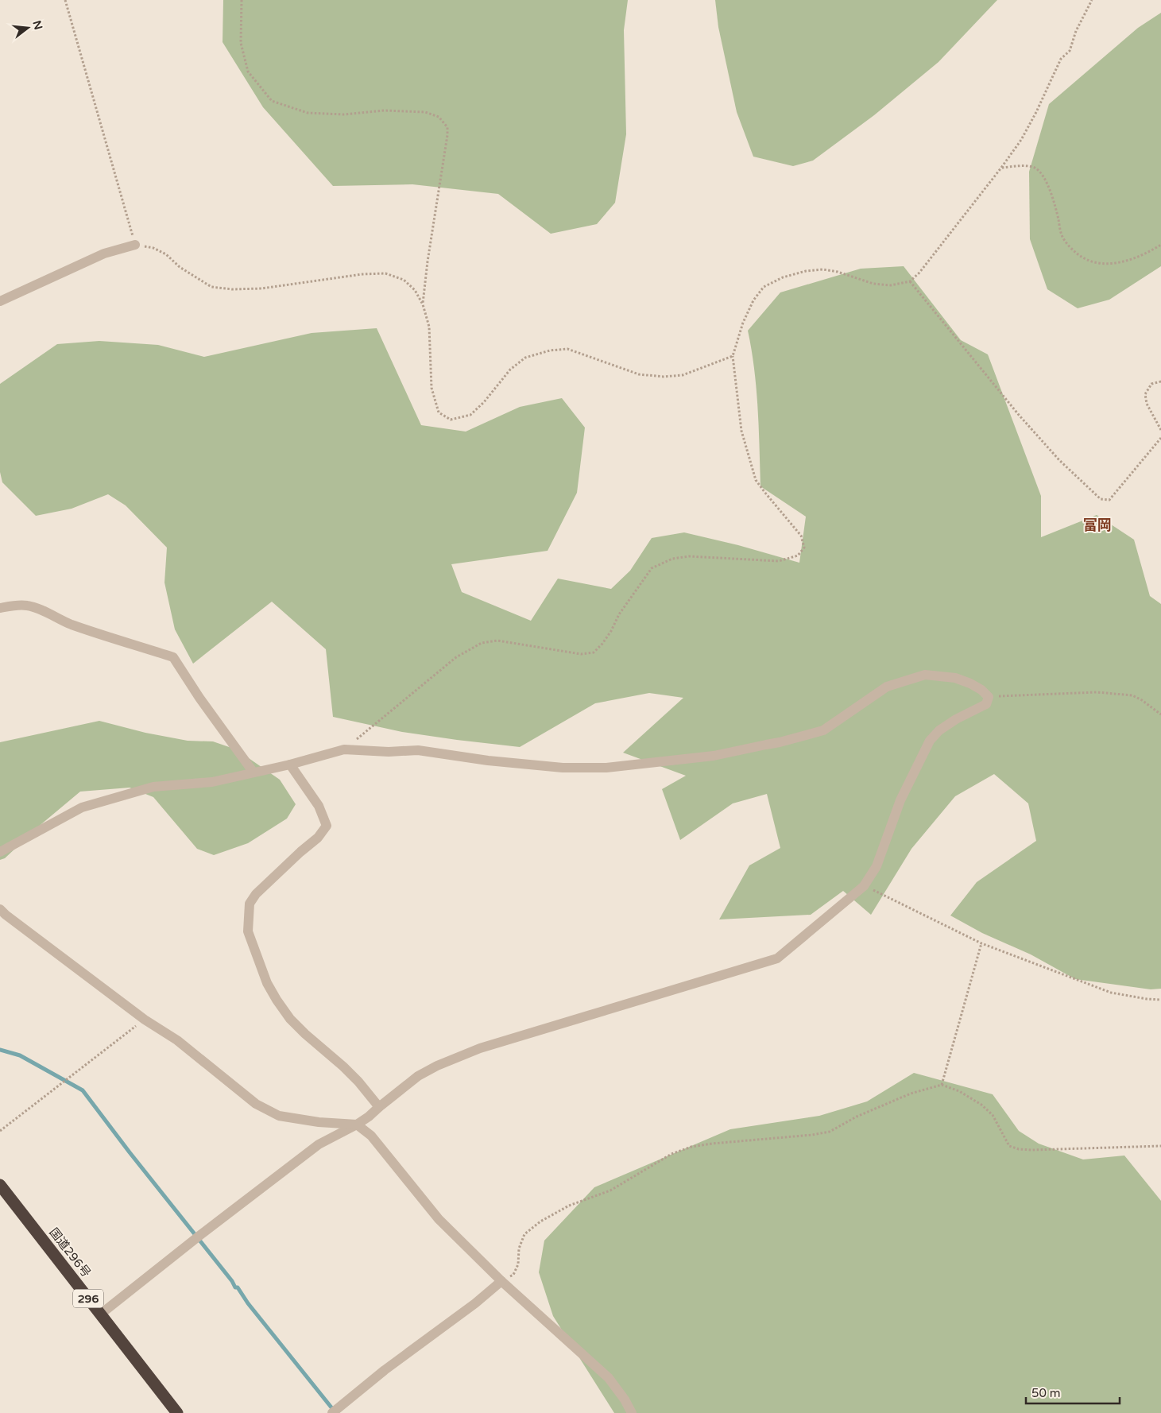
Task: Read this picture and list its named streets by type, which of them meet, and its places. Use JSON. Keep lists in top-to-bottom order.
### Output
{
  "streets": {
    "highway": ["国道296号", "296"]
  },
  "districts": ["富岡"],
  "scale_bar": "50 m",
  "north": "right"
}
